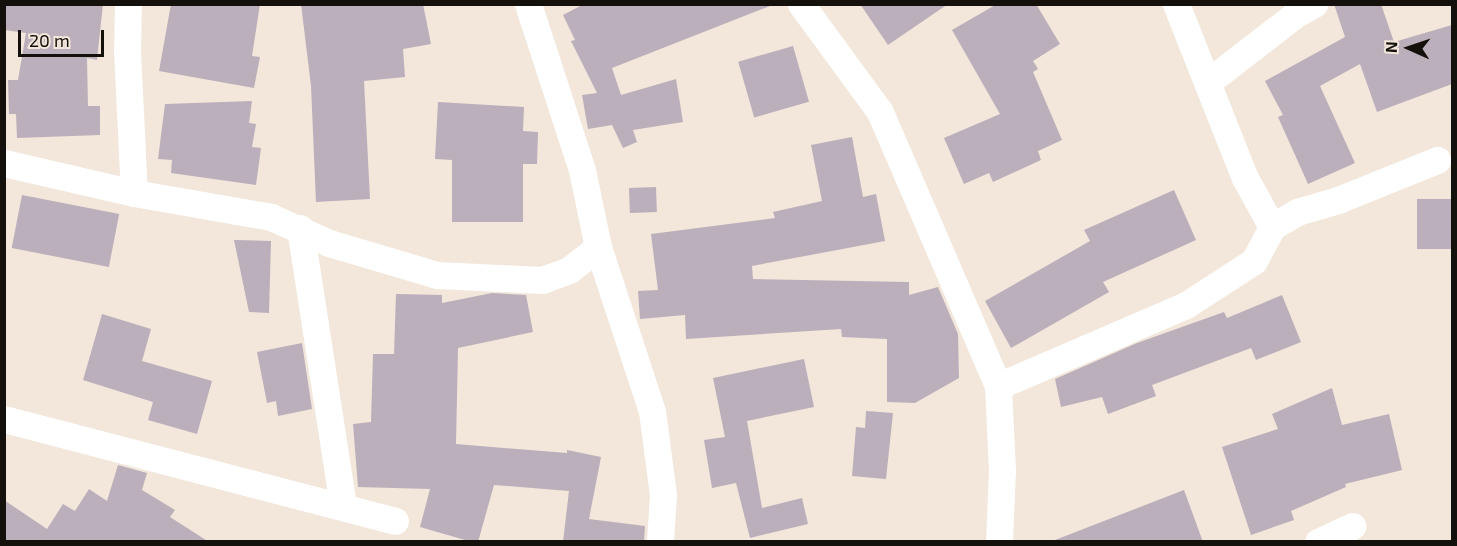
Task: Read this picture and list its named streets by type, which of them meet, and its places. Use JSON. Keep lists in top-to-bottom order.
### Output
{
  "scale_bar": "20 m",
  "north": "left"
}
